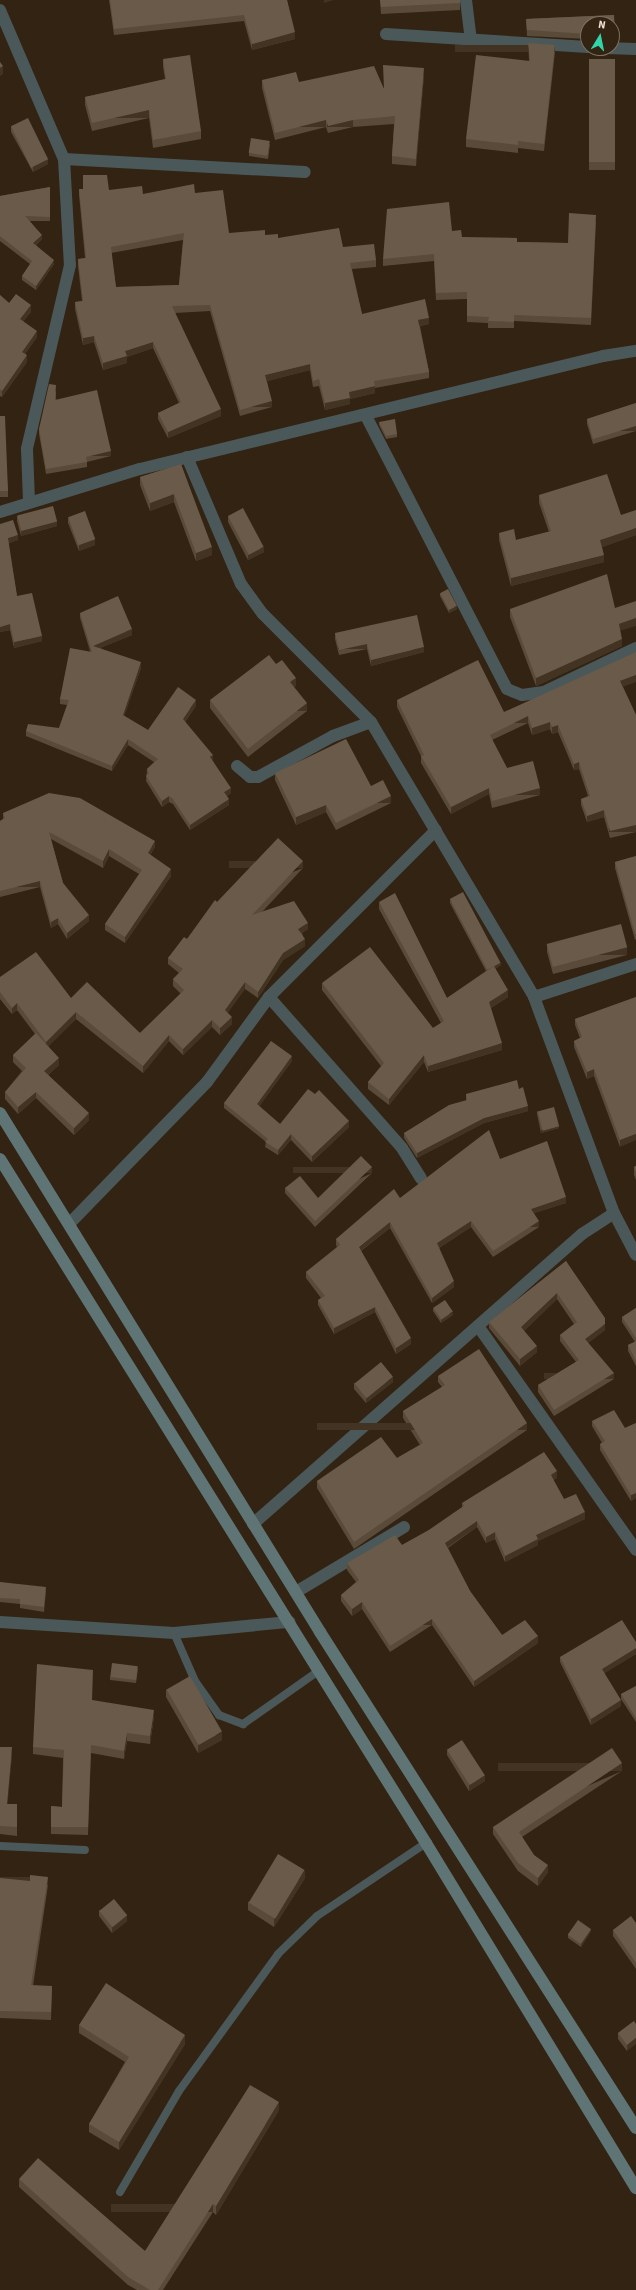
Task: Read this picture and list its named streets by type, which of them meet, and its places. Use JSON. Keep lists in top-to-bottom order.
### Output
{
  "north": "top"
}
